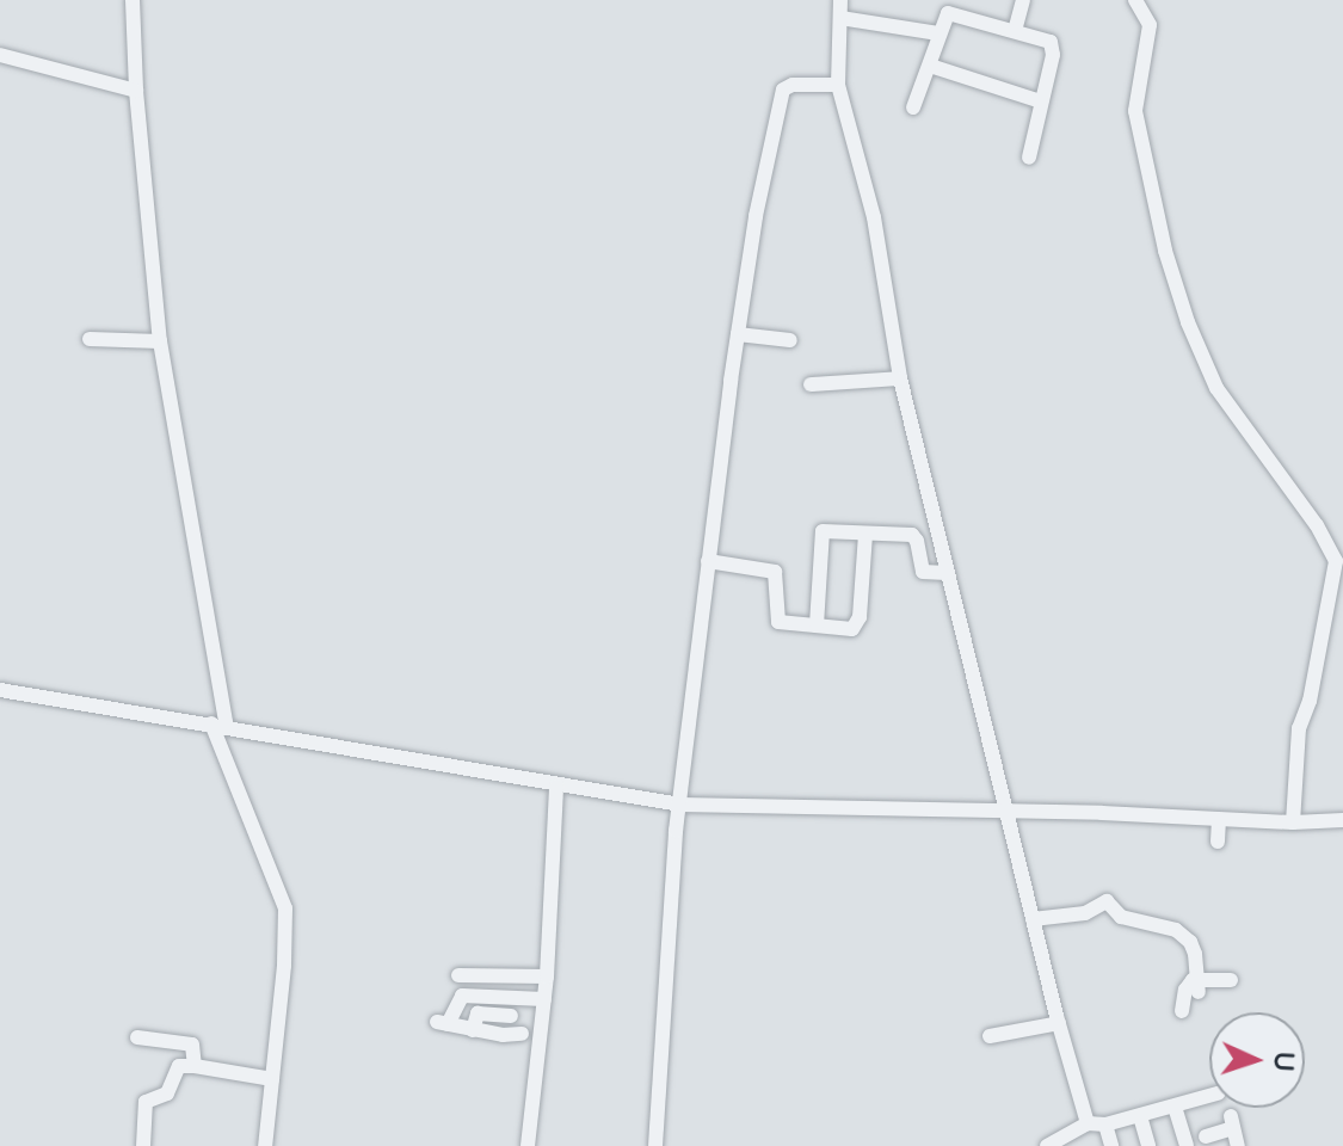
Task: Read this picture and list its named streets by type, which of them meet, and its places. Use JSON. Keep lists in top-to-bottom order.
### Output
{
  "north": "right"
}
